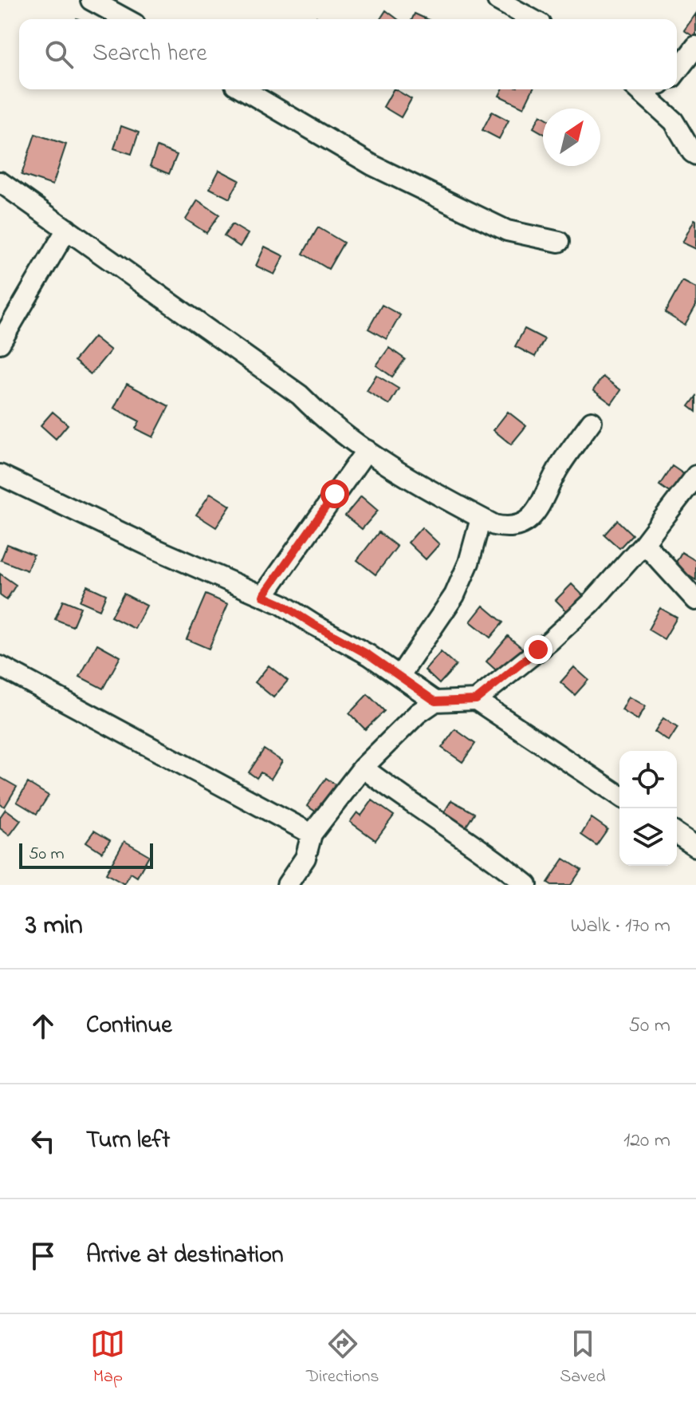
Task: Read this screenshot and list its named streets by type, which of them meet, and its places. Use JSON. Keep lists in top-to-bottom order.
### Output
{
  "scale_bar": "50 m",
  "north": "top right",
  "page": {
    "search": "Search here",
    "scale": "50 m",
    "heading": ["3 min", "Walk · 170 m"],
    "list": [
      ["Continue", "50 m"],
      ["Turn left", "120 m"],
      "Arrive at destination"
    ],
    "nav": ["Map", "Directions", "Saved"]
  }
}
